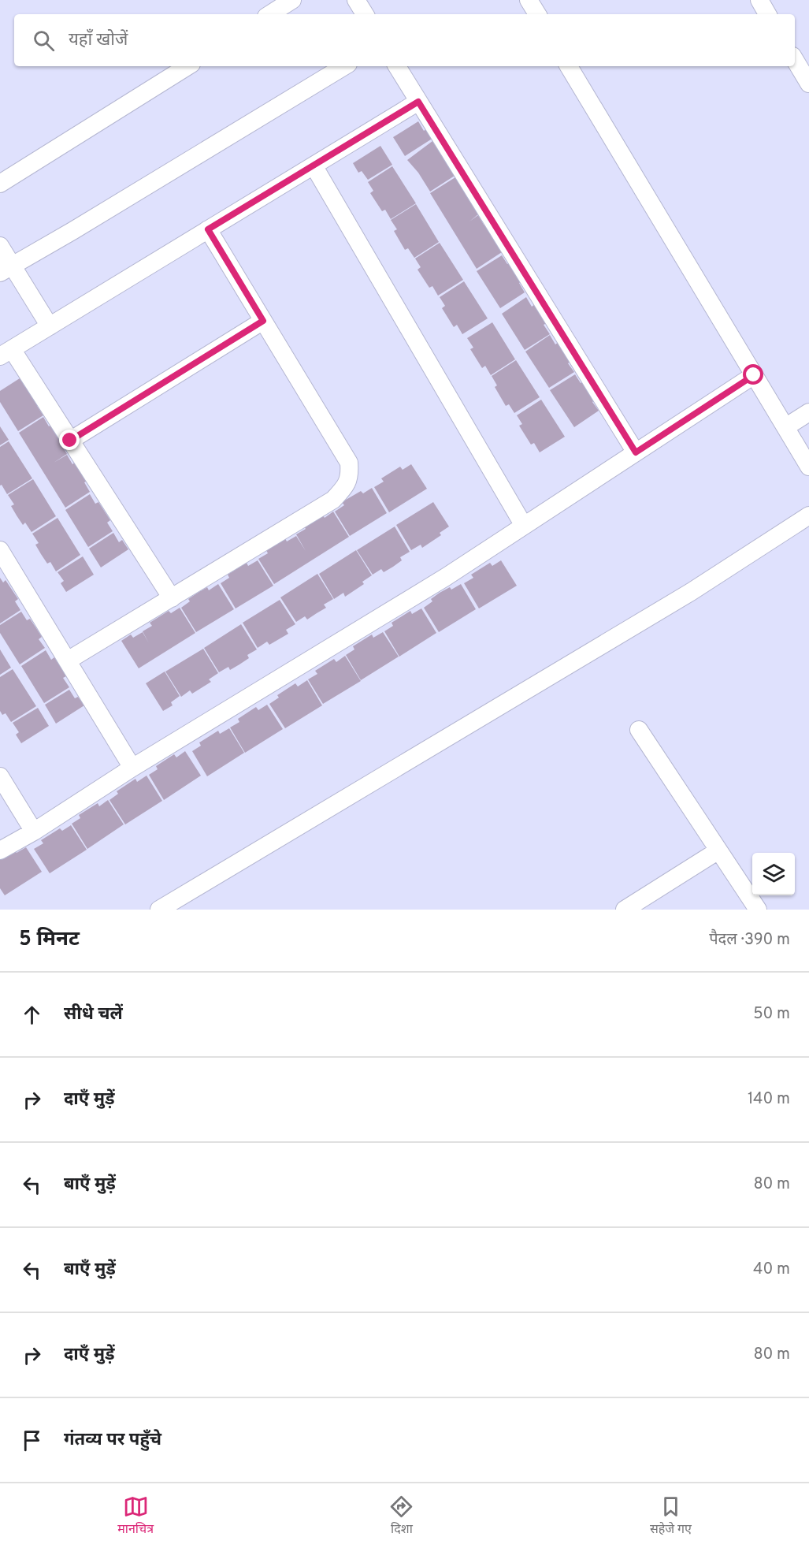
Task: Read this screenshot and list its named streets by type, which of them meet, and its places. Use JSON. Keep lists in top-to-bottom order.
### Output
{
  "page": {
    "search": "यहाँ खोजें",
    "heading": ["5 मिनट", "पैदल · 390 m"],
    "list": [
      ["सीधे चलें", "50 m"],
      ["दाएँ मुड़ें", "140 m"],
      ["बाएँ मुड़ें", "80 m"],
      ["बाएँ मुड़ें", "40 m"],
      ["दाएँ मुड़ें", "80 m"],
      "गंतव्य पर पहुँचे"
    ],
    "nav": ["मानचित्र", "दिशा", "सहेजे गए"]
  }
}
